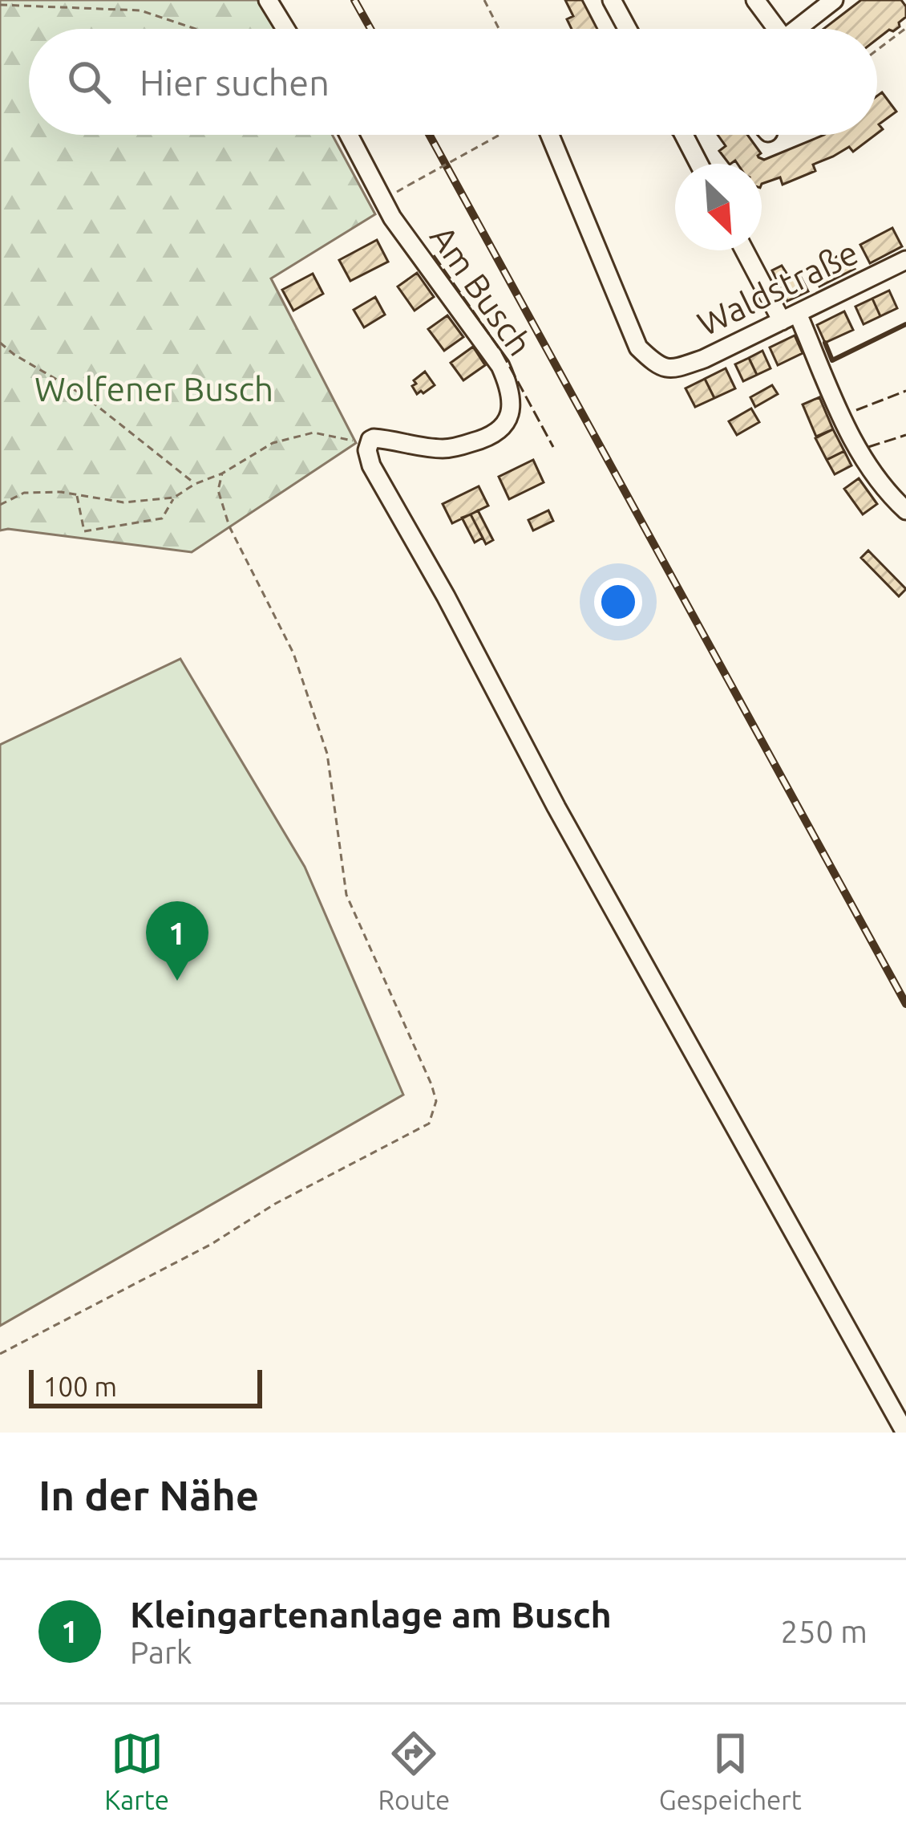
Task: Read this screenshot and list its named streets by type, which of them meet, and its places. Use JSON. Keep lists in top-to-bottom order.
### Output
{
  "streets": {
    "street": ["Waldstraße", "Am Busch"]
  },
  "parks": ["Wolfener Busch"],
  "scale_bar": "100 m",
  "north": "bottom right",
  "page": {
    "search": "Hier suchen",
    "pins": "1",
    "scale": "100 m",
    "heading": "In der Nähe",
    "list": [
      {
        "mark": "1",
        "name": "Kleingartenanlage am Busch",
        "note": "Park",
        "value": "250 m"
      }
    ],
    "nav": ["Karte", "Route", "Gespeichert"]
  }
}
